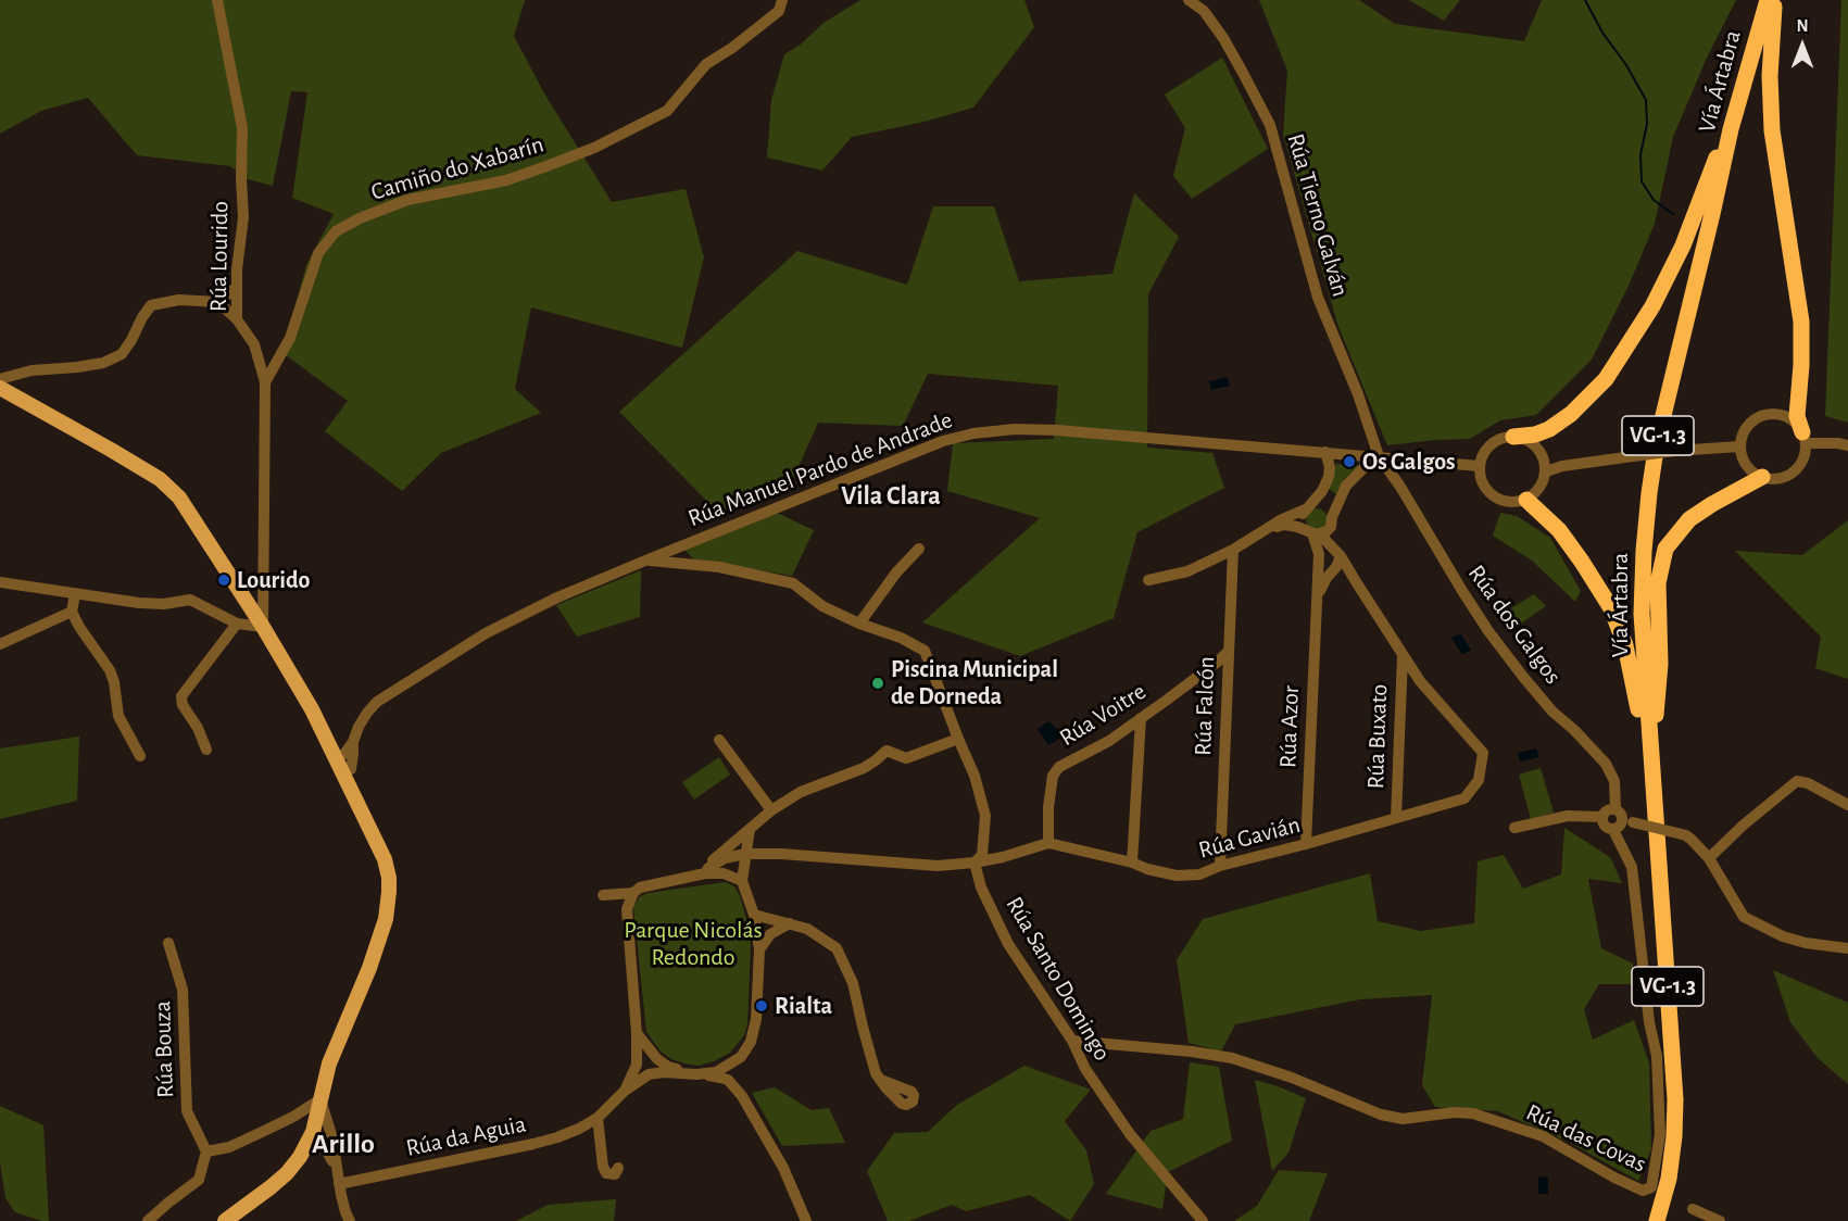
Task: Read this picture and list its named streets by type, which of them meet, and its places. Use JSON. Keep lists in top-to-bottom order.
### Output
{
  "streets": {
    "highway": ["Vía Ártabra", "VG-1.3"],
    "street": [
      "Camiño do Xabarín",
      "Rúa Tierno Galván",
      "Rúa Lourido",
      "Rúa Manuel Pardo de Andrade",
      "Rúa dos Galgos",
      "Rúa Falcón",
      "Rúa Voitre",
      "Rúa Azor",
      "Rúa Buxato",
      "Rúa Gavián",
      "Rúa Santo Domingo",
      "Rúa Bouza",
      "Rúa da Aguia",
      "Rúa das Covas"
    ]
  },
  "crossings": [
    ["Camiño do Xabarín", "Rúa Lourido"],
    ["Rúa Tierno Galván", "Rúa Manuel Pardo de Andrade"],
    ["Rúa Tierno Galván", "Rúa dos Galgos"],
    ["Rúa Manuel Pardo de Andrade", "Rúa dos Galgos"],
    ["Rúa Falcón", "Rúa Voitre"],
    ["Rúa Falcón", "Rúa Gavián"],
    ["Rúa Voitre", "Rúa Gavián"],
    ["Rúa Azor", "Rúa Gavián"],
    ["Rúa Buxato", "Rúa Gavián"],
    ["Rúa Santo Domingo", "Rúa das Covas"]
  ],
  "districts": ["Vila Clara", "Arillo"],
  "parks": ["Parque Nicolás Redondo"],
  "places": [
    "Os Galgos",
    "Lourido",
    "Piscina Municipal de Dorneda",
    "Rialta"
  ],
  "north": "top"
}
